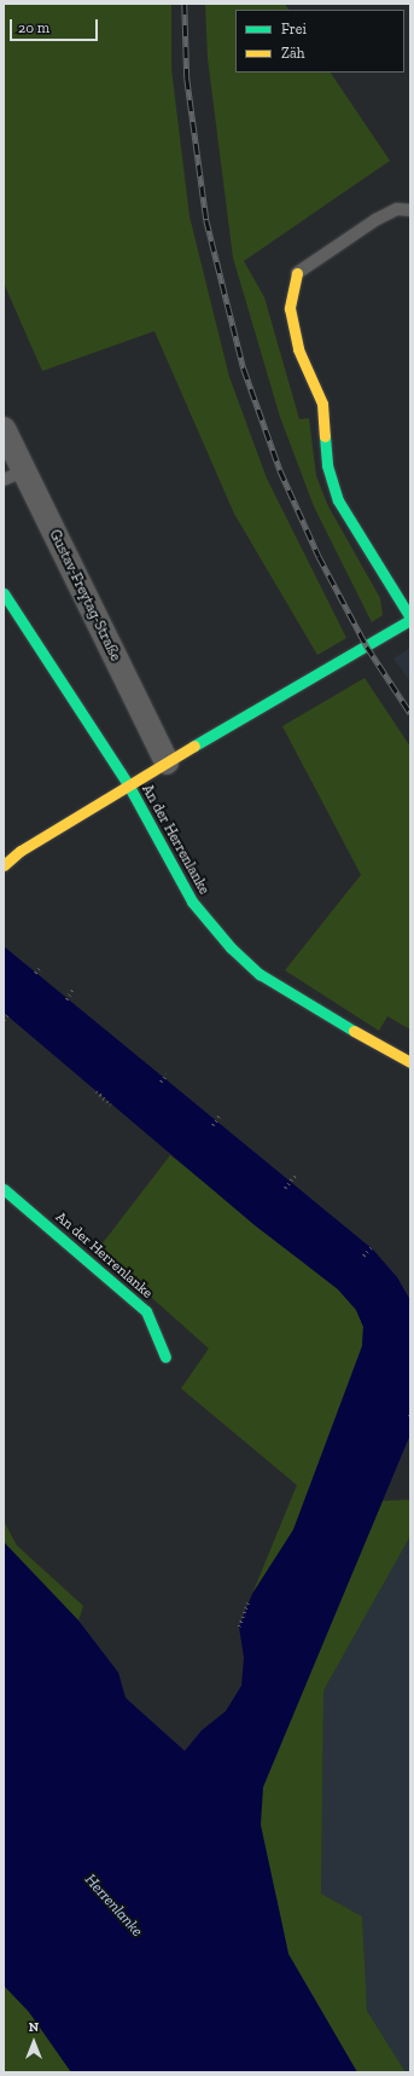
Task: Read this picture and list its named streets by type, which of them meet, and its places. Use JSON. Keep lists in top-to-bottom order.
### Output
{
  "streets": {
    "street": ["Gustav-Freytag-Straße", "An der Herrenlanke"]
  },
  "water": ["Herrenlanke"],
  "legend": ["Frei", "Zäh"],
  "scale_bar": "20 m",
  "north": "top"
}
